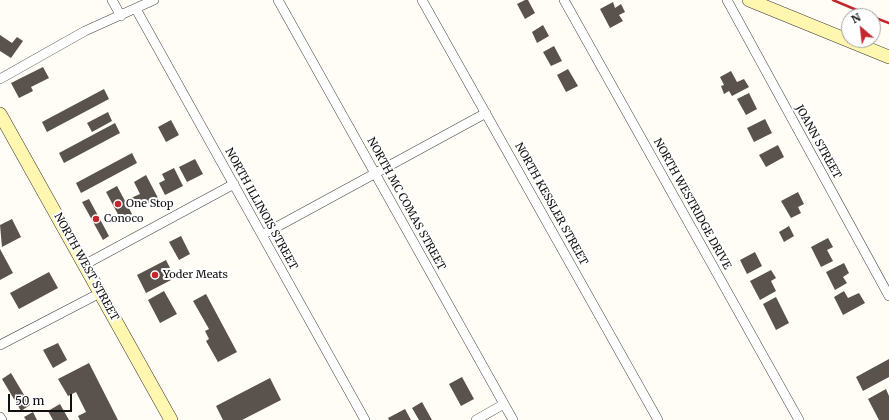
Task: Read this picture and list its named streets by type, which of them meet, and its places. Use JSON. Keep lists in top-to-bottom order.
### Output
{
  "streets": {
    "main road": ["NORTH WEST STREET"],
    "street": [
      "JOANN STREET",
      "NORTH MC COMAS STREET",
      "NORTH KESSLER STREET",
      "NORTH WESTRIDGE DRIVE",
      "NORTH ILLINOIS STREET"
    ]
  },
  "places": ["One Stop", "Conoco", "Yoder Meats"],
  "scale_bar": "50 m",
  "north": "top left"
}
